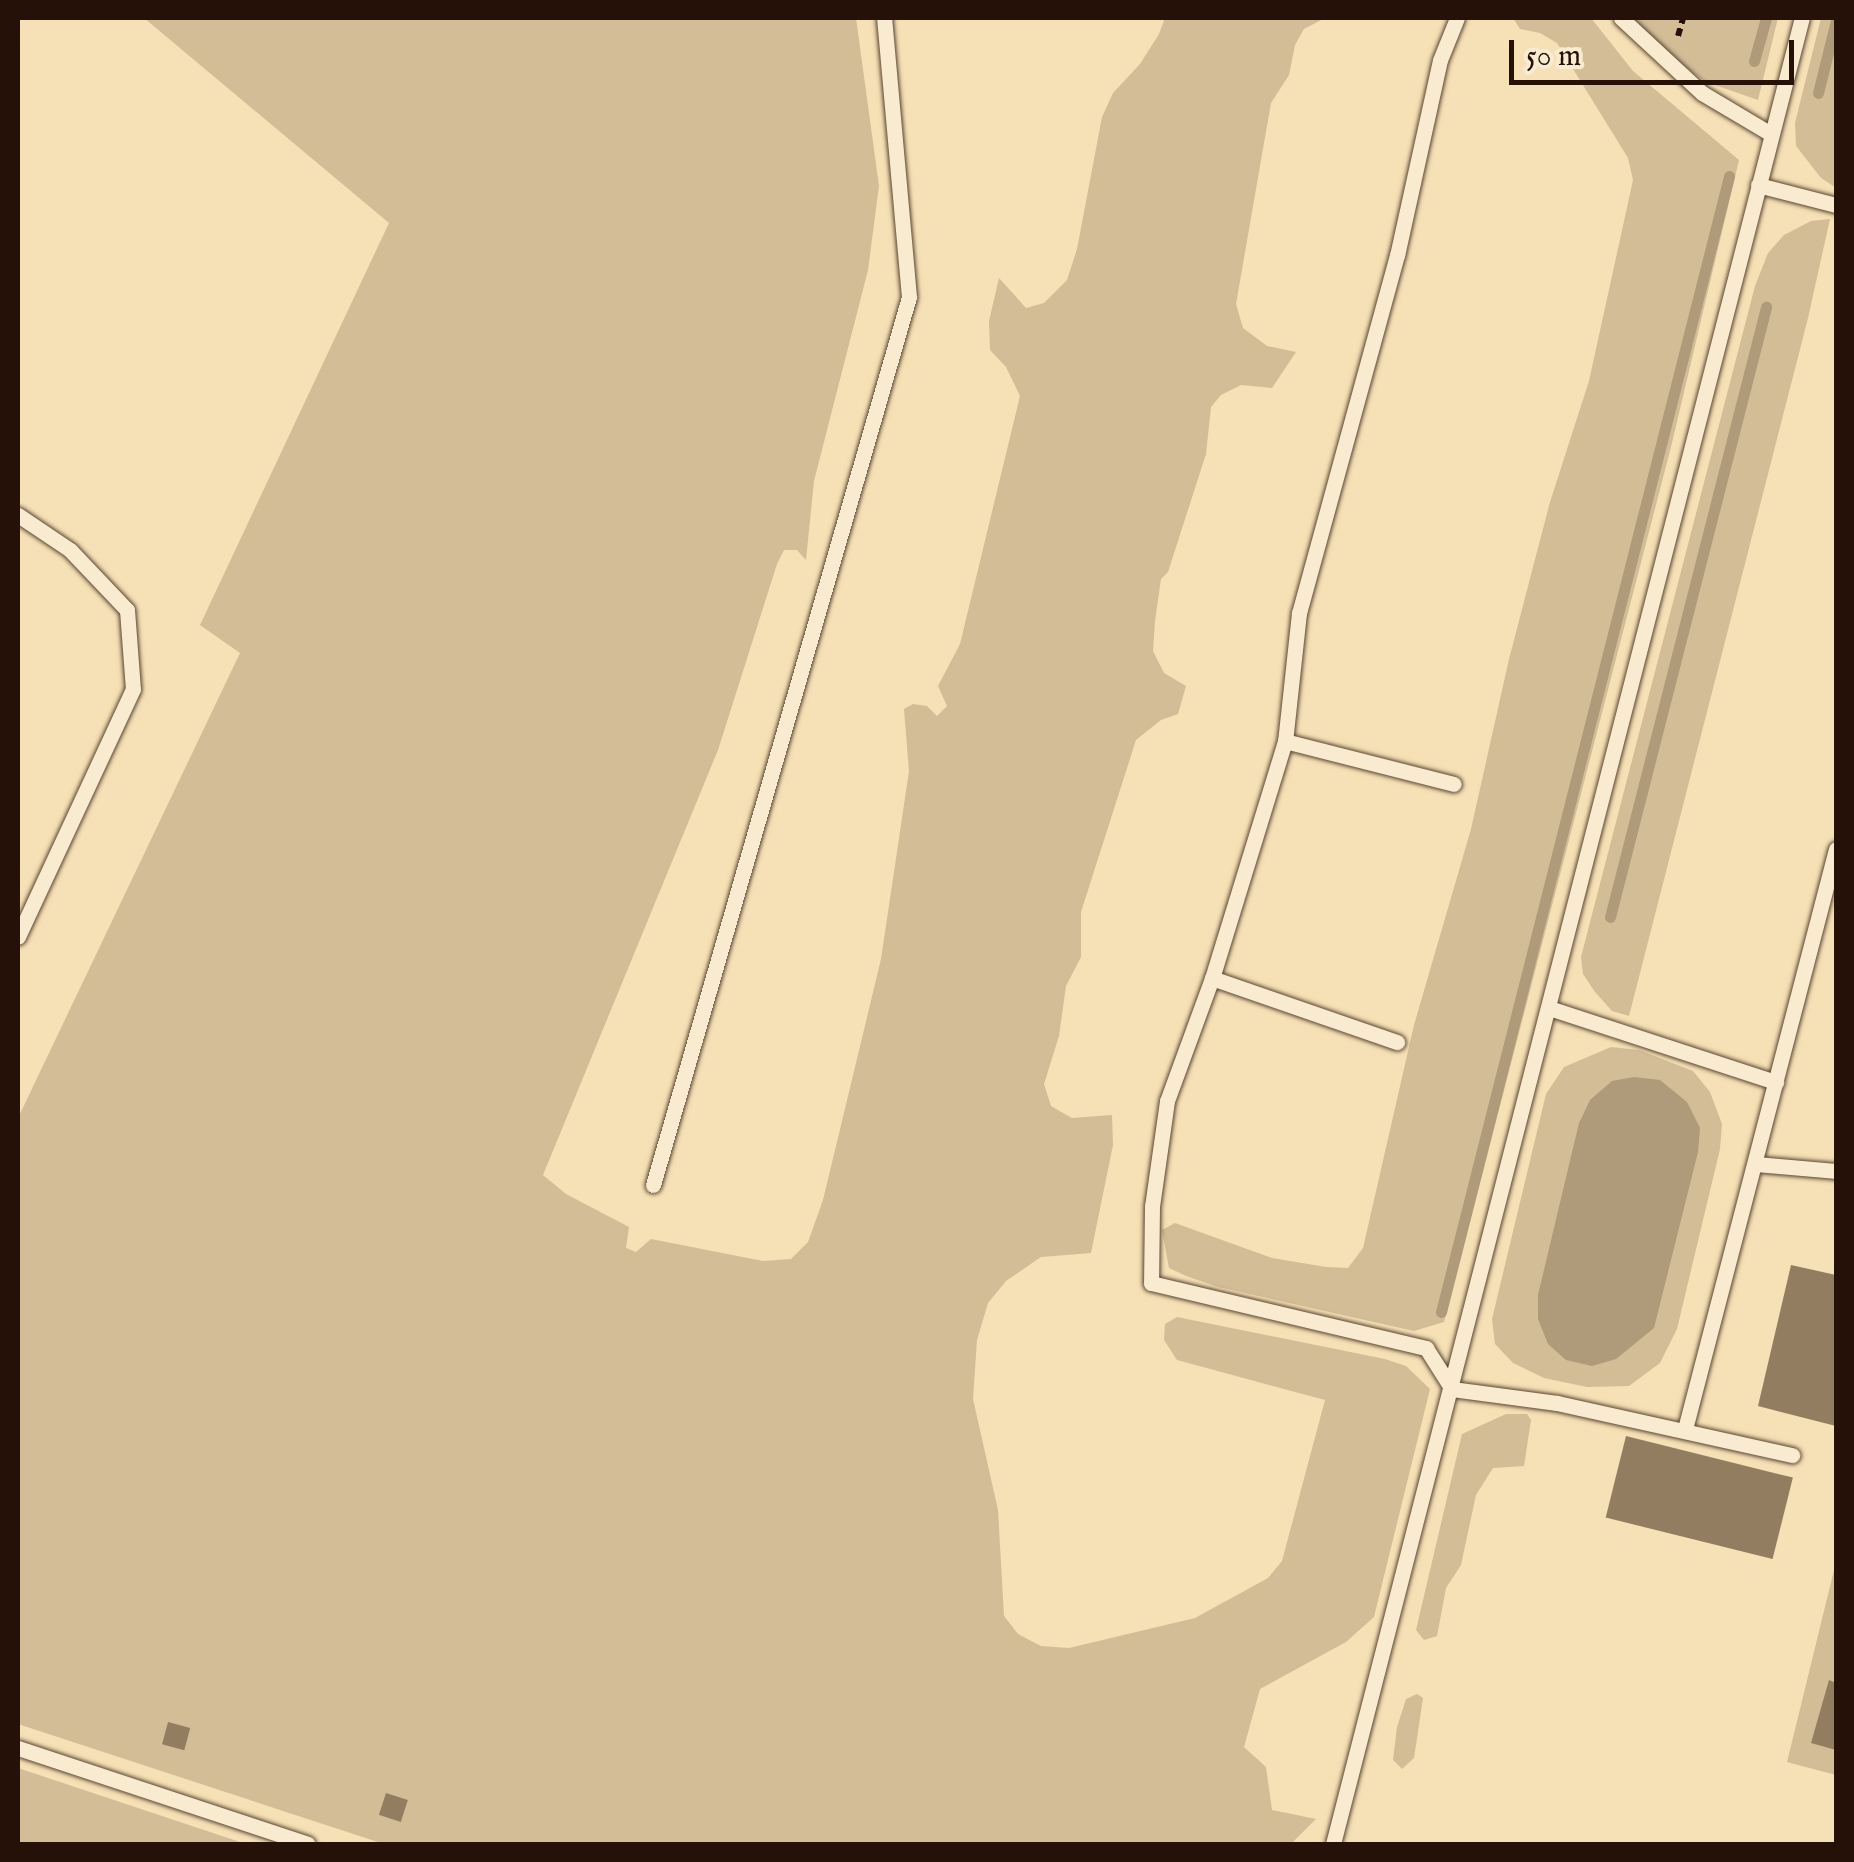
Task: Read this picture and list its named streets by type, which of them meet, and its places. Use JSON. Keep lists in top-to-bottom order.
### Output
{
  "scale_bar": "50 m"
}
